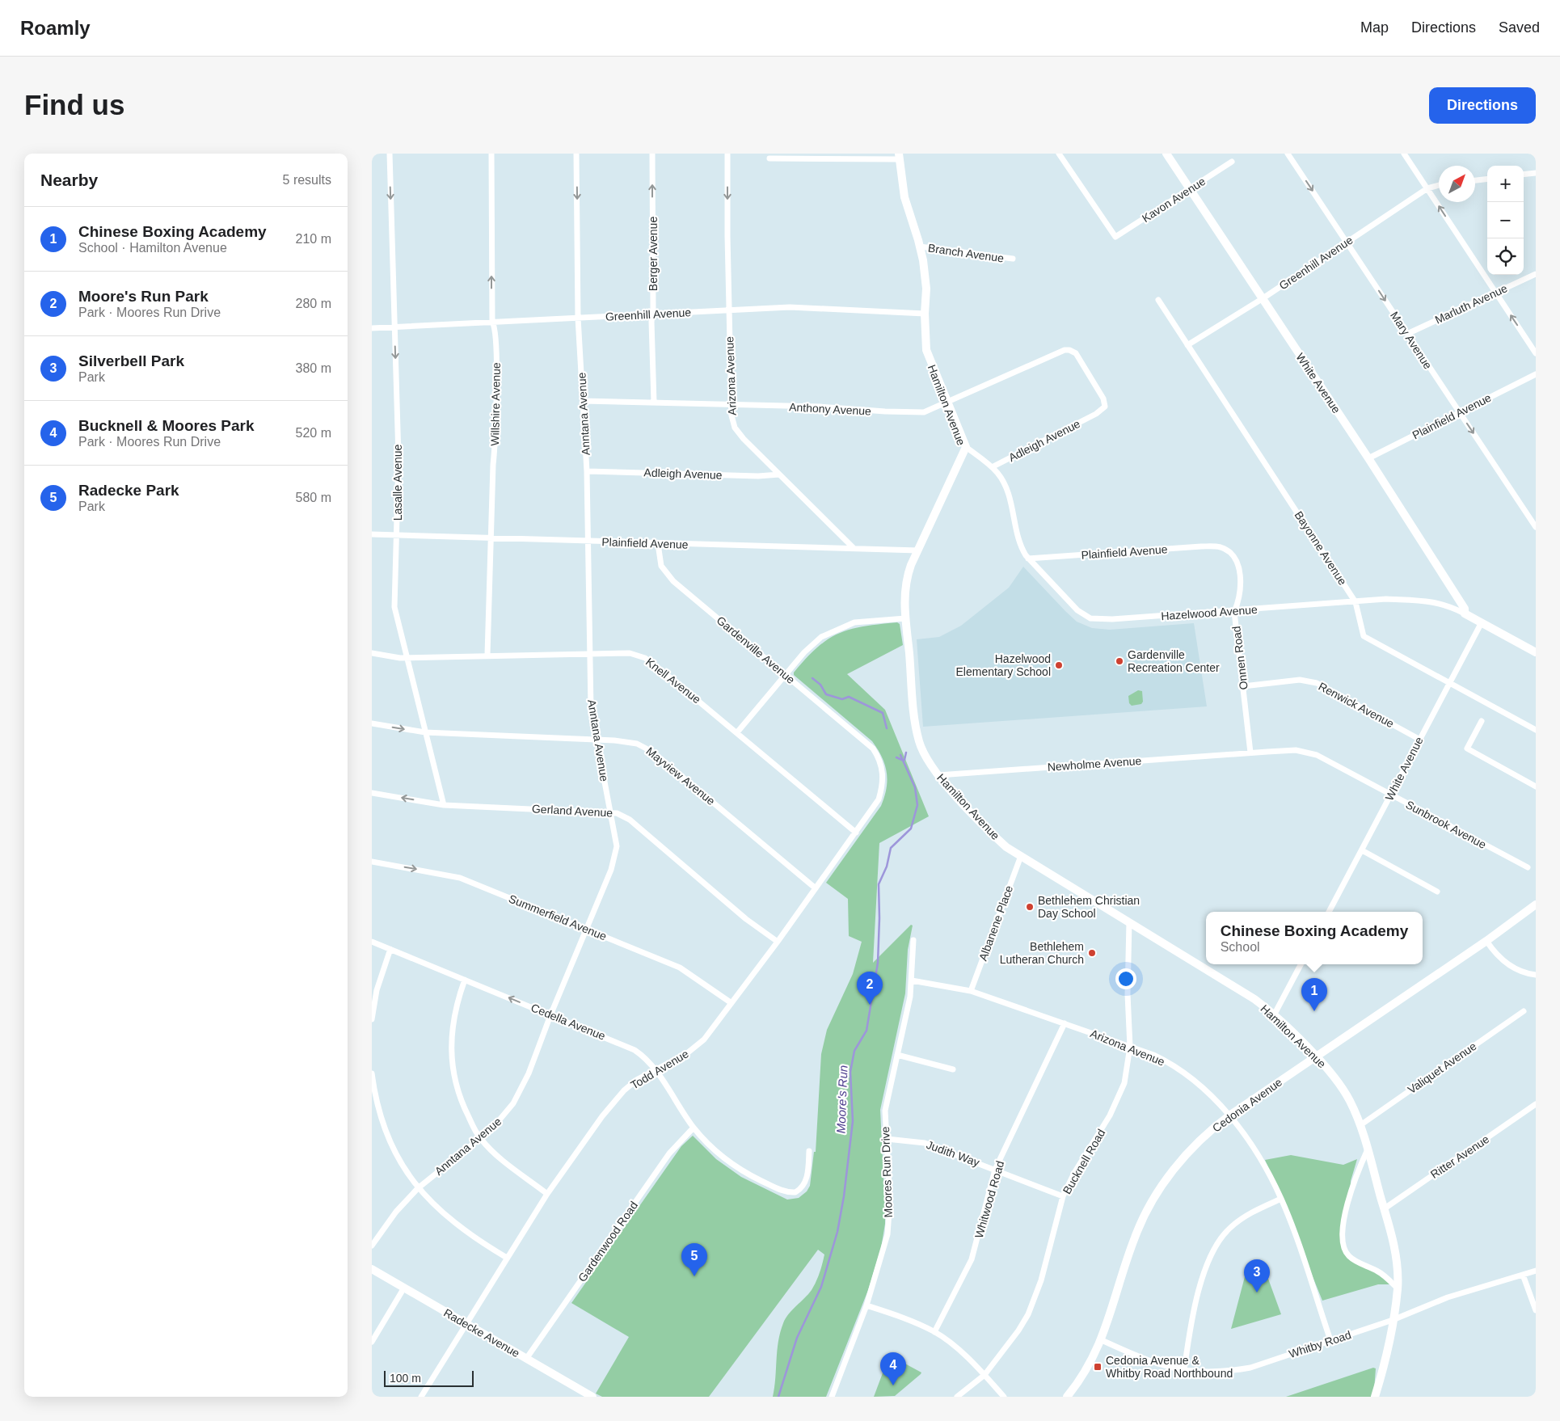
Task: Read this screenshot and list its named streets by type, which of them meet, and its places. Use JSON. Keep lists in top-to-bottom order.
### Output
{
  "streets": {
    "street": [
      "Kavon Avenue",
      "Branch Avenue",
      "Berger Avenue",
      "Greenhill Avenue",
      "Marluth Avenue",
      "Mary Avenue",
      "Arizona Avenue",
      "White Avenue",
      "Willshire Avenue",
      "Hamilton Avenue",
      "Anthony Avenue",
      "Anntana Avenue",
      "Plainfield Avenue",
      "Adleigh Avenue",
      "Lasalle Avenue",
      "Bayonne Avenue",
      "Hazelwood Avenue",
      "Gardenville Avenue",
      "Onnen Road",
      "Knell Avenue",
      "Renwick Avenue",
      "Newholme Avenue",
      "Mayview Avenue",
      "Gerland Avenue",
      "Sunbrook Avenue",
      "Summerfield Avenue",
      "Albanene Place",
      "Cedella Avenue",
      "Valiquet Avenue",
      "Todd Avenue",
      "Cedonia Avenue",
      "Judith Way",
      "Ritter Avenue",
      "Bucknell Road",
      "Moores Run Drive",
      "Whitwood Road",
      "Gardenwood Road",
      "Radecke Avenue",
      "Whitby Road"
    ]
  },
  "crossings": [
    ["Kavon Avenue", "White Avenue"],
    ["Branch Avenue", "Hamilton Avenue"],
    ["Berger Avenue", "Greenhill Avenue"],
    ["Berger Avenue", "Anthony Avenue"],
    ["Greenhill Avenue", "Mary Avenue"],
    ["Greenhill Avenue", "Arizona Avenue"],
    ["Greenhill Avenue", "White Avenue"],
    ["Greenhill Avenue", "Willshire Avenue"],
    ["Greenhill Avenue", "Hamilton Avenue"],
    ["Greenhill Avenue", "Anntana Avenue"],
    ["Greenhill Avenue", "Lasalle Avenue"],
    ["Greenhill Avenue", "Bayonne Avenue"],
    ["Marluth Avenue", "Mary Avenue"],
    ["Mary Avenue", "Plainfield Avenue"],
    ["Arizona Avenue", "Anthony Avenue"],
    ["Arizona Avenue", "Plainfield Avenue"],
    ["Arizona Avenue", "Adleigh Avenue"],
    ["Arizona Avenue", "Albanene Place"],
    ["Arizona Avenue", "Cedonia Avenue"],
    ["Arizona Avenue", "Bucknell Road"],
    ["Arizona Avenue", "Moores Run Drive"],
    ["Arizona Avenue", "Whitwood Road"],
    ["Arizona Avenue", "Whitby Road"],
    ["White Avenue", "Plainfield Avenue"],
    ["White Avenue", "Bayonne Avenue"],
    ["White Avenue", "Hazelwood Avenue"],
    ["White Avenue", "Renwick Avenue"],
    ["White Avenue", "Sunbrook Avenue"],
    ["Willshire Avenue", "Plainfield Avenue"],
    ["Willshire Avenue", "Knell Avenue"],
    ["Hamilton Avenue", "Anthony Avenue"],
    ["Hamilton Avenue", "Plainfield Avenue"],
    ["Hamilton Avenue", "Hazelwood Avenue"],
    ["Hamilton Avenue", "Newholme Avenue"],
    ["Hamilton Avenue", "Albanene Place"],
    ["Hamilton Avenue", "Valiquet Avenue"],
    ["Hamilton Avenue", "Cedonia Avenue"],
    ["Hamilton Avenue", "Ritter Avenue"],
    ["Hamilton Avenue", "Bucknell Road"],
    ["Hamilton Avenue", "Whitby Road"],
    ["Anthony Avenue", "Anntana Avenue"],
    ["Anthony Avenue", "Adleigh Avenue"],
    ["Anntana Avenue", "Plainfield Avenue"],
    ["Anntana Avenue", "Adleigh Avenue"],
    ["Anntana Avenue", "Knell Avenue"],
    ["Anntana Avenue", "Mayview Avenue"],
    ["Anntana Avenue", "Gerland Avenue"],
    ["Anntana Avenue", "Summerfield Avenue"],
    ["Anntana Avenue", "Cedella Avenue"],
    ["Plainfield Avenue", "Lasalle Avenue"],
    ["Plainfield Avenue", "Hazelwood Avenue"],
    ["Plainfield Avenue", "Gardenville Avenue"],
    ["Plainfield Avenue", "Onnen Road"],
    ["Adleigh Avenue", "Hazelwood Avenue"],
    ["Lasalle Avenue", "Knell Avenue"],
    ["Lasalle Avenue", "Mayview Avenue"],
    ["Lasalle Avenue", "Gerland Avenue"],
    ["Bayonne Avenue", "Hazelwood Avenue"],
    ["Hazelwood Avenue", "Onnen Road"],
    ["Gardenville Avenue", "Todd Avenue"],
    ["Onnen Road", "Renwick Avenue"],
    ["Onnen Road", "Newholme Avenue"],
    ["Onnen Road", "Sunbrook Avenue"],
    ["Knell Avenue", "Todd Avenue"],
    ["Newholme Avenue", "Sunbrook Avenue"],
    ["Mayview Avenue", "Todd Avenue"],
    ["Gerland Avenue", "Todd Avenue"],
    ["Summerfield Avenue", "Todd Avenue"],
    ["Cedella Avenue", "Todd Avenue"],
    ["Cedella Avenue", "Gardenwood Road"],
    ["Todd Avenue", "Radecke Avenue"],
    ["Cedonia Avenue", "Whitby Road"],
    ["Judith Way", "Bucknell Road"],
    ["Judith Way", "Moores Run Drive"],
    ["Judith Way", "Whitwood Road"],
    ["Gardenwood Road", "Radecke Avenue"]
  ],
  "one_way": [
    "Berger Avenue",
    "Mary Avenue",
    "Lasalle Avenue",
    "Summerfield Avenue"
  ],
  "water": ["Moore's Run"],
  "places": {
    "other": [
      "Gardenville Recreation Center",
      "Hazelwood Elementary School",
      "Bethlehem Christian Day School",
      "Bethlehem Lutheran Church"
    ],
    "transit": ["Cedonia Avenue & Whitby Road Northbound"]
  },
  "scale_bar": "100 m",
  "north": "top right",
  "page": {
    "header": "Roamly",
    "nav": ["Map", "Directions", "Saved"],
    "buttons": "Directions",
    "title": "Find us",
    "heading": ["Nearby", "5 results"],
    "map_buttons": ["+", "−"],
    "list": [
      {
        "mark": "1",
        "name": "Chinese Boxing Academy",
        "note": "School · Hamilton Avenue",
        "value": "210 m"
      },
      {
        "mark": "2",
        "name": "Moore's Run Park",
        "note": "Park · Moores Run Drive",
        "value": "280 m"
      },
      {
        "mark": "3",
        "name": "Silverbell Park",
        "note": "Park",
        "value": "380 m"
      },
      {
        "mark": "4",
        "name": "Bucknell & Moores Park",
        "note": "Park · Moores Run Drive",
        "value": "520 m"
      },
      {
        "mark": "5",
        "name": "Radecke Park",
        "note": "Park",
        "value": "580 m"
      }
    ],
    "popup": ["Chinese Boxing Academy", "School"],
    "pins": [
      "2",
      "1",
      "5",
      "3",
      "4"
    ],
    "scale": "100 m"
  }
}
